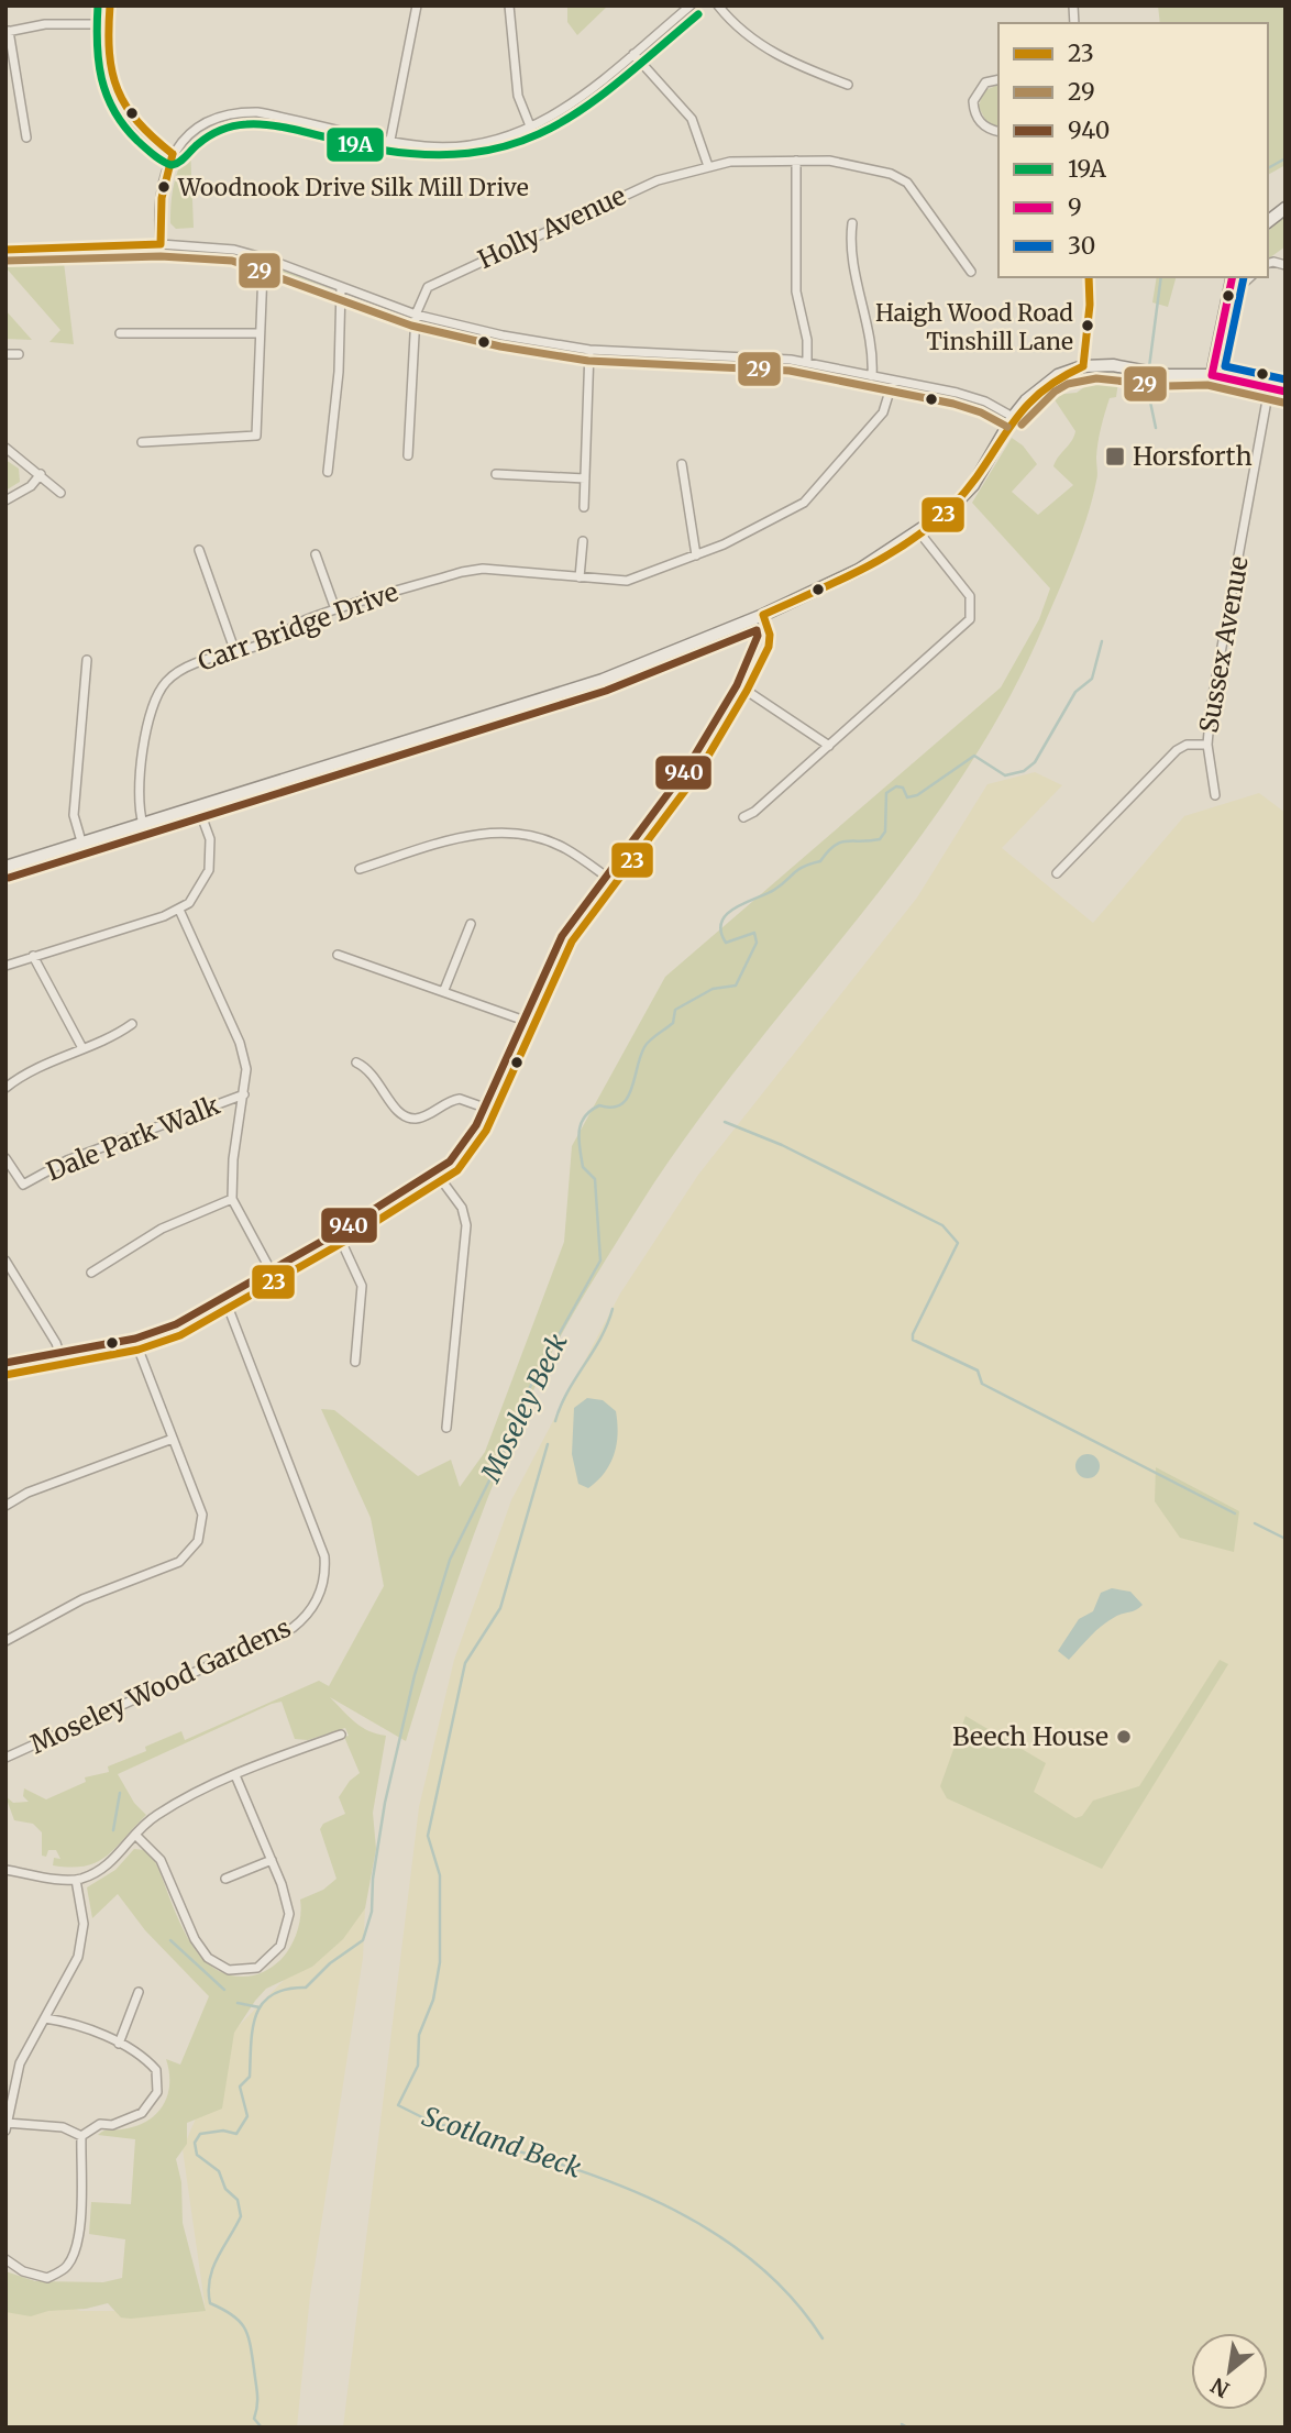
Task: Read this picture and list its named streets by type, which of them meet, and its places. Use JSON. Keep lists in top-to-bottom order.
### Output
{
  "streets": {
    "street": [
      "Holly Avenue",
      "Carr Bridge Drive",
      "Sussex Avenue",
      "Dale Park Walk",
      "Moseley Wood Gardens"
    ]
  },
  "water": ["Moseley Beck", "Scotland Beck"],
  "places": {
    "other": ["Woodnook Drive Silk Mill Drive", "Haigh Wood Road Tinshill Lane", "Beech House"],
    "transit": ["Horsforth"]
  },
  "lines": [
    "transit line 23",
    "transit line 19A",
    "transit line 29",
    "transit line 9",
    "transit line 30",
    "transit line 940"
  ],
  "legend": [
    "23",
    "29",
    "940",
    "19A",
    "9",
    "30"
  ],
  "north": "bottom left"
}
